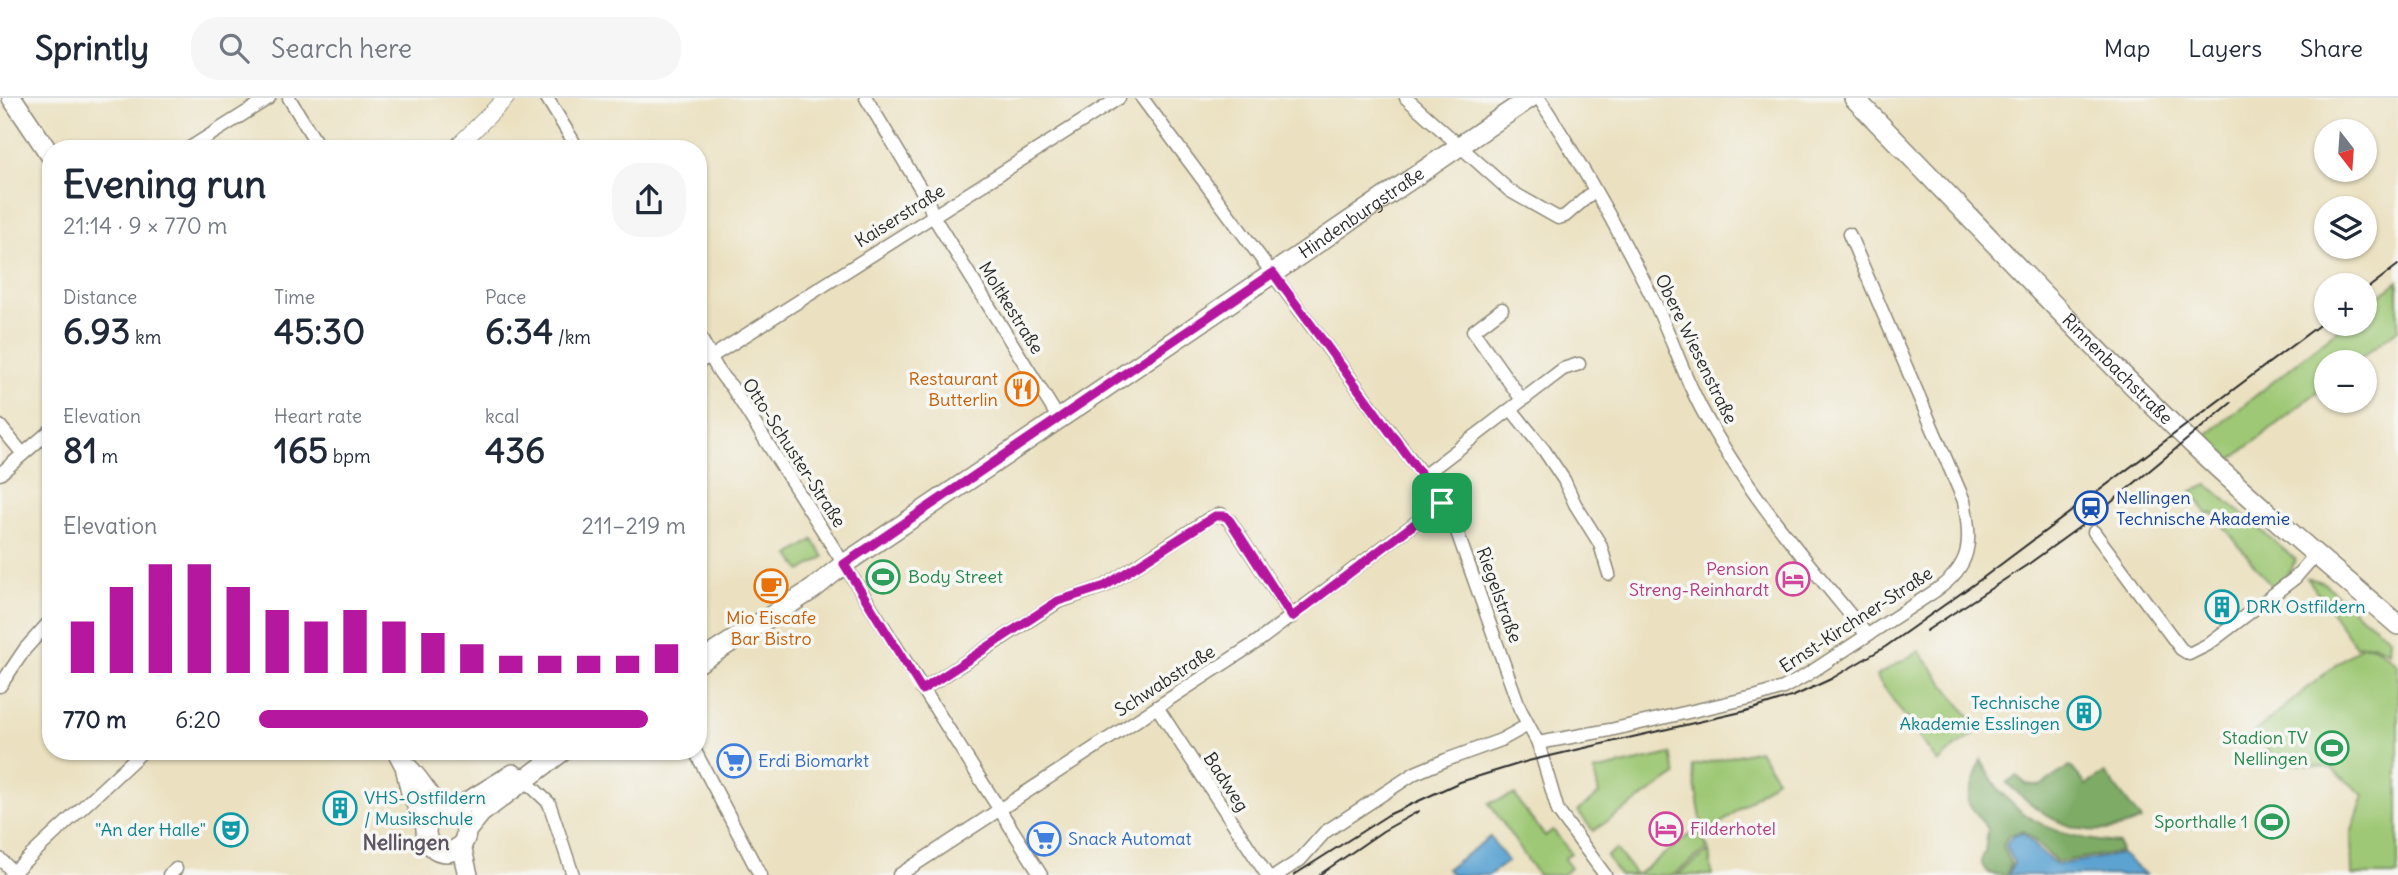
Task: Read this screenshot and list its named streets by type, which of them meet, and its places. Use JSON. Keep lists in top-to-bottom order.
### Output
{
  "streets": {
    "main road": ["Hindenburgstraße", "Rinnenbachstraße"],
    "street": [
      "Kaiserstraße",
      "Moltkestraße",
      "Obere Wiesenstraße",
      "Otto-Schuster-Straße",
      "Riegelstraße",
      "Ernst-Kirchner-Straße",
      "Schwabstraße",
      "Badweg"
    ]
  },
  "crossings": [
    ["Hindenburgstraße", "Moltkestraße"],
    ["Hindenburgstraße", "Otto-Schuster-Straße"],
    ["Hindenburgstraße", "Riegelstraße"],
    ["Kaiserstraße", "Moltkestraße"],
    ["Kaiserstraße", "Otto-Schuster-Straße"],
    ["Obere Wiesenstraße", "Ernst-Kirchner-Straße"],
    ["Otto-Schuster-Straße", "Schwabstraße"],
    ["Riegelstraße", "Ernst-Kirchner-Straße"],
    ["Riegelstraße", "Schwabstraße"],
    ["Schwabstraße", "Badweg"]
  ],
  "districts": ["Nellingen"],
  "places": {
    "restaurant": ["Restaurant Butterlin"],
    "station": ["Nellingen Technische Akademie"],
    "sports": ["Body Street", "Stadion TV Nellingen", "Sporthalle 1"],
    "hotel": ["Pension Streng-Reinhardt", "Filderhotel"],
    "cafe": ["Mio Eiscafe Bar Bistro"],
    "building": ["DRK Ostfildern", "Technische Akademie Esslingen", "VHS-Ostfildern / Musikschule"],
    "supermarket": ["Erdi Biomarkt", "Snack Automat"],
    "theatre": ["\"An der Halle\""]
  },
  "north": "bottom",
  "page": {
    "header": "Sprintly",
    "search": "Search here",
    "nav": ["Map", "Layers", "Share"],
    "map_buttons": ["+", "−"],
    "heading": ["Evening run", "21:14 · 9 × 770 m"],
    "stats": [
      ["Distance", "6.93 km"],
      ["Time", "45:30"],
      ["Pace", "6:34 /km"],
      ["Elevation", "81 m"],
      ["Heart rate", "165 bpm"],
      ["kcal", "436"]
    ],
    "chart": ["Elevation", "211–219 m"],
    "list": [
      {
        "name": "770 m",
        "note": "6:20"
      }
    ]
  }
}
